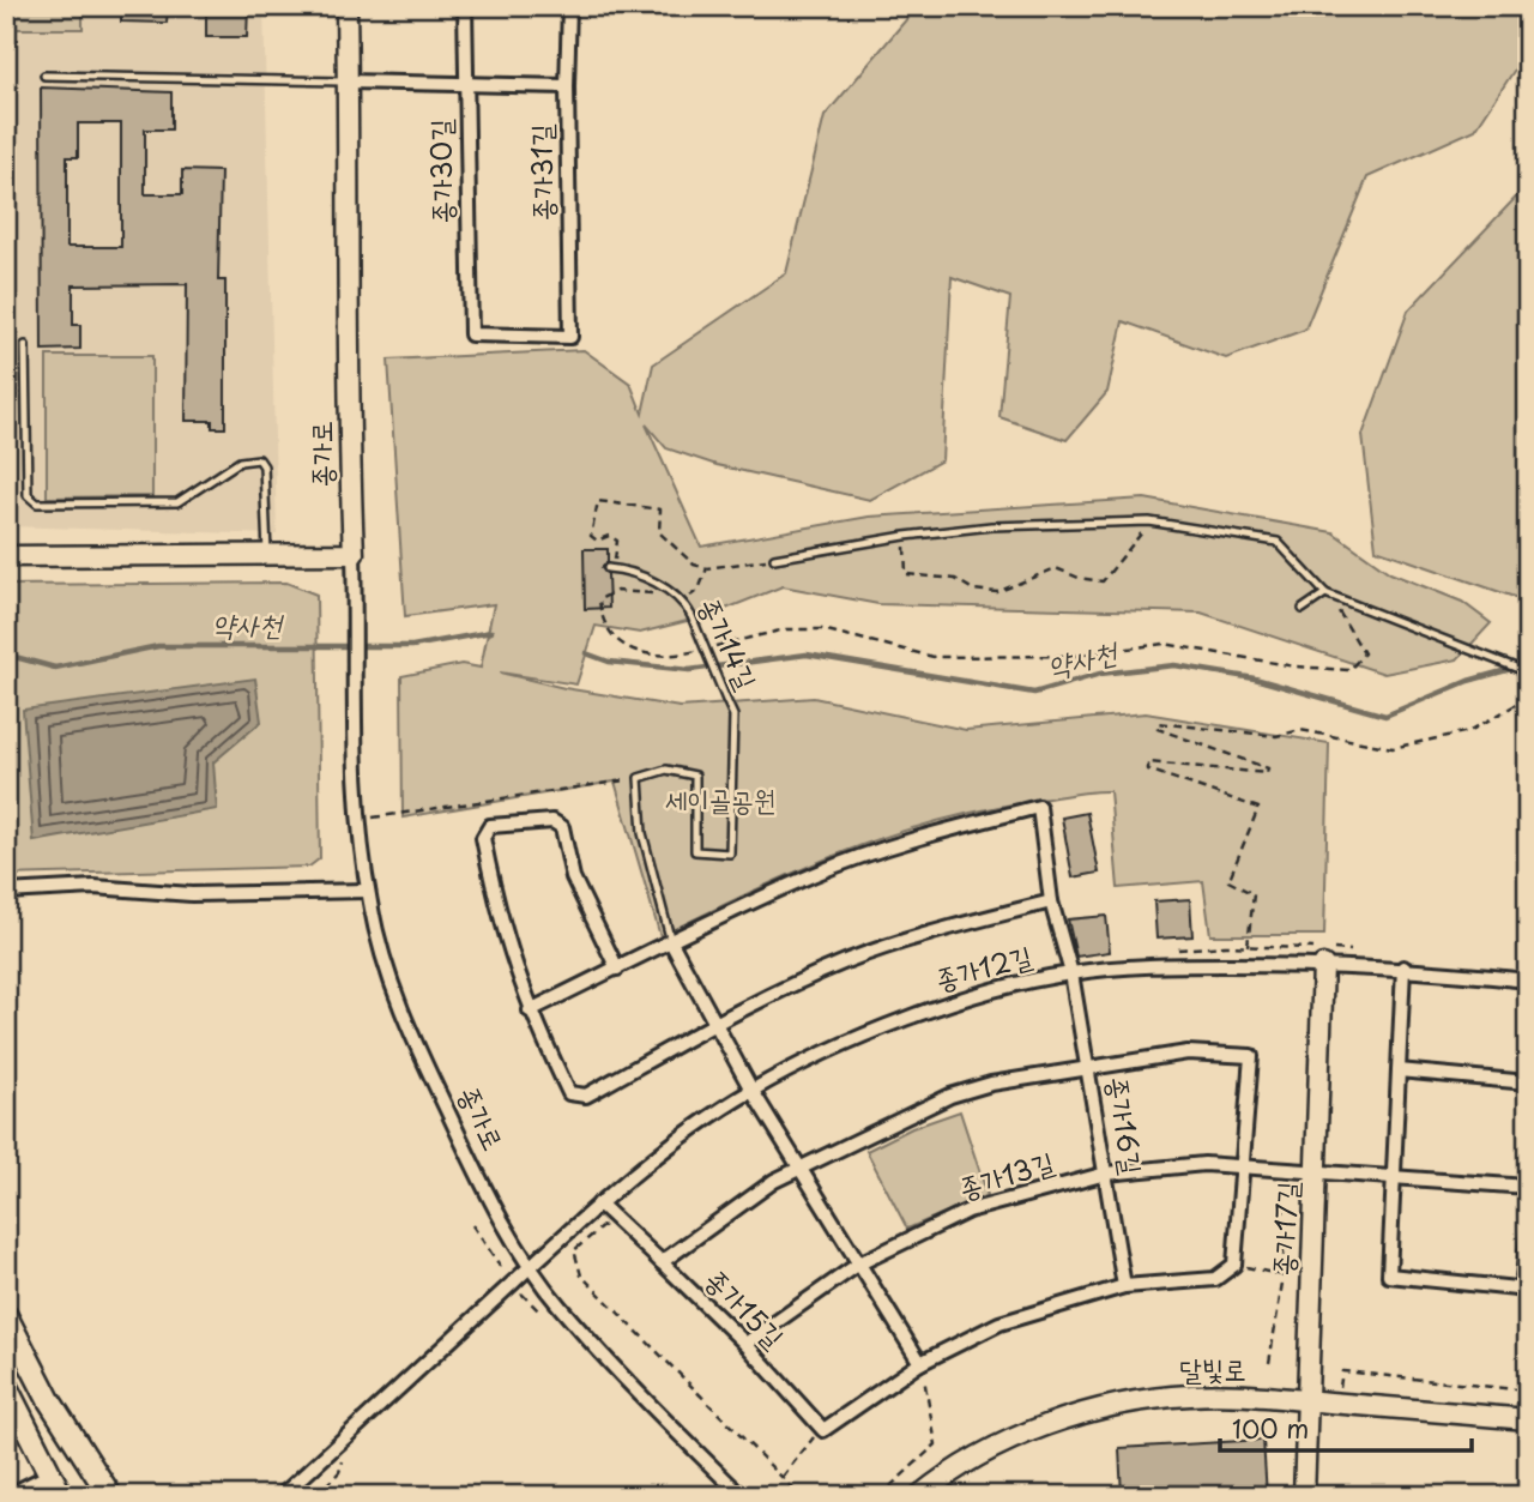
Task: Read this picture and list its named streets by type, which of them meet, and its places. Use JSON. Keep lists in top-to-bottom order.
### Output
{
  "streets": {
    "main road": ["종가로", "종가17길", "달빛로"],
    "street": [
      "종가30길",
      "종가31길",
      "종가12길",
      "종가16길",
      "종가13길",
      "종가15길"
    ],
    "lane": ["종가14길"]
  },
  "crossings": [
    ["종가30길", "종가31길"],
    ["종가로", "종가12길"],
    ["종가12길", "종가16길"],
    ["종가12길", "종가17길"],
    ["종가16길", "종가13길"],
    ["종가16길", "종가15길"],
    ["종가13길", "종가17길"],
    ["종가13길", "종가15길"],
    ["종가17길", "달빛로"]
  ],
  "water": ["약사천"],
  "parks": ["세이골공원"],
  "scale_bar": "100 m"
}
